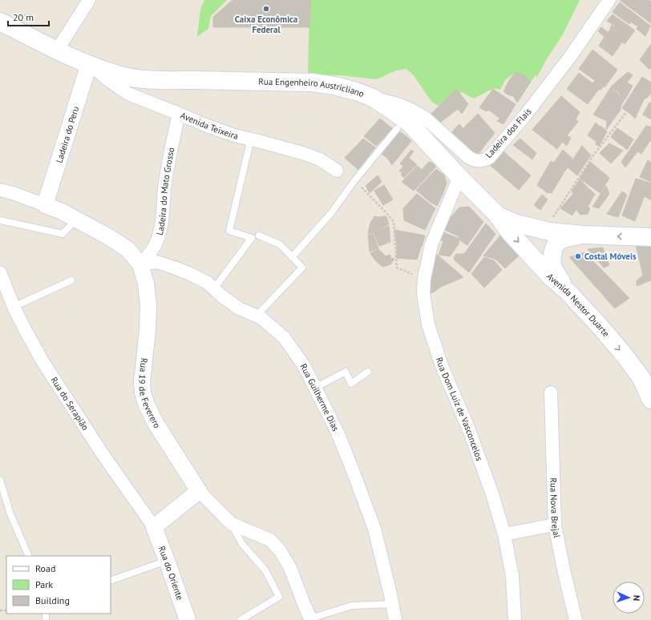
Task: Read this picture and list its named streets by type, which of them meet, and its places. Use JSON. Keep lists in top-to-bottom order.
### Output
{
  "streets": {
    "main road": ["Rua Engenheiro Austricliano", "Avenida Nestor Duarte"],
    "street": [
      "Avenida Teixeira",
      "Ladeira dos Flais",
      "Ladeira do Peru",
      "Ladeira do Mato Grosso",
      "Rua 19 de Feverero",
      "Rua Guilherme Dias",
      "Rua do Serapião",
      "Rua Dom Luiz de Vasconcelos",
      "Rua Nova Brejal",
      "Rua do Oriente"
    ]
  },
  "crossings": [
    ["Rua Engenheiro Austricliano", "Avenida Teixeira"],
    ["Rua Engenheiro Austricliano", "Ladeira dos Flais"],
    ["Rua Engenheiro Austricliano", "Ladeira do Peru"],
    ["Rua Engenheiro Austricliano", "Avenida Nestor Duarte"],
    ["Rua Engenheiro Austricliano", "Rua Dom Luiz de Vasconcelos"],
    ["Avenida Teixeira", "Ladeira do Peru"],
    ["Avenida Teixeira", "Ladeira do Mato Grosso"],
    ["Ladeira do Peru", "Rua 19 de Feverero"],
    ["Ladeira do Mato Grosso", "Rua 19 de Feverero"],
    ["Ladeira do Mato Grosso", "Rua Guilherme Dias"],
    ["Rua 19 de Feverero", "Rua Guilherme Dias"],
    ["Rua do Serapião", "Rua do Oriente"]
  ],
  "one_way": ["Avenida Nestor Duarte"],
  "places": ["Caixa Econômica Federal", "Costal Móveis"],
  "legend": ["Road", "Park", "Building"],
  "scale_bar": "20 m",
  "north": "right"
}
